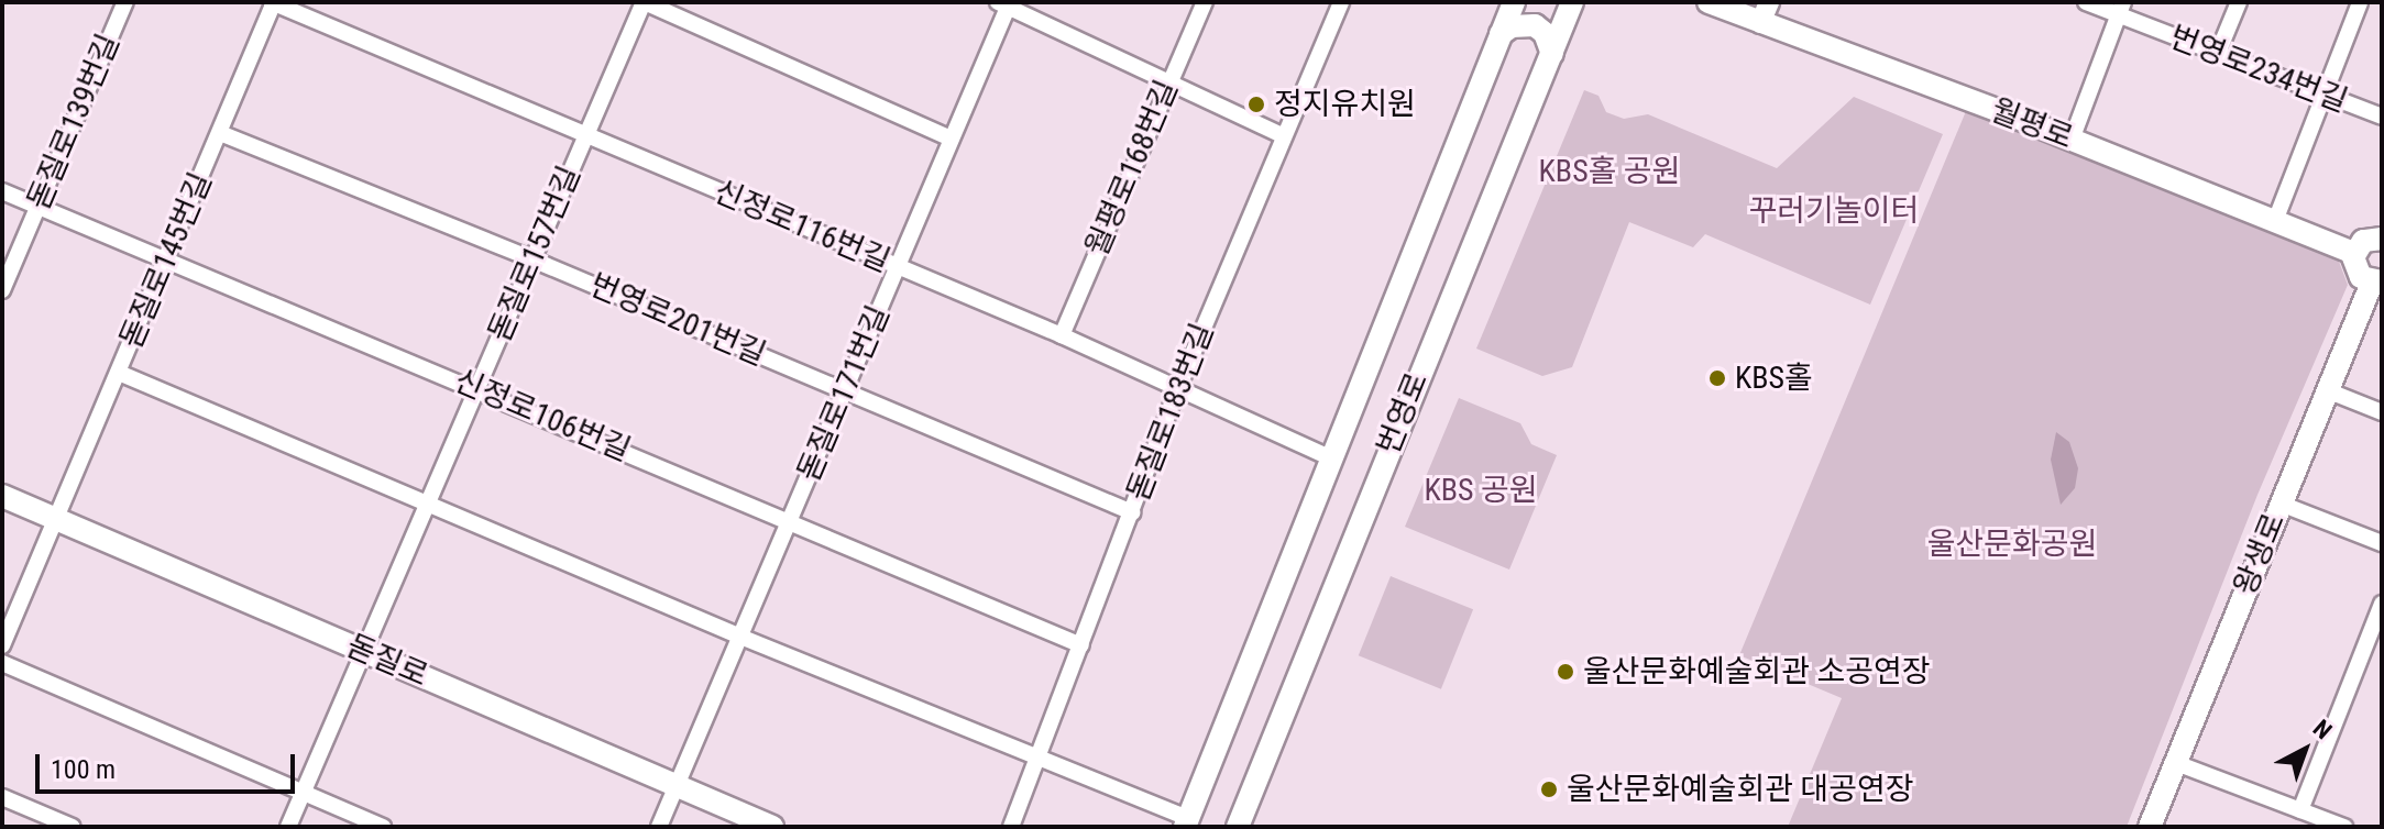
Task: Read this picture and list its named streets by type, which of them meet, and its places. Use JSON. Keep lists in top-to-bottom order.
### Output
{
  "streets": {
    "main road": [
      "월평로",
      "번영로",
      "왕생로",
      "돋질로"
    ],
    "street": [
      "번영로234번길",
      "돋질로139번길",
      "월평로168번길",
      "신정로116번길",
      "돋질로157번길",
      "돋질로145번길",
      "번영로201번길",
      "돋질로171번길",
      "돋질로183번길",
      "신정로106번길"
    ]
  },
  "crossings": [
    ["돋질로139번길", "신정로106번길"],
    ["월평로168번길", "신정로116번길"],
    ["신정로116번길", "돋질로157번길"],
    ["신정로116번길", "돋질로145번길"],
    ["신정로116번길", "돋질로171번길"],
    ["신정로116번길", "돋질로183번길"],
    ["신정로116번길", "번영로"],
    ["돋질로157번길", "번영로201번길"],
    ["돋질로157번길", "돋질로171번길"],
    ["돋질로157번길", "신정로106번길"],
    ["돋질로157번길", "돋질로"],
    ["돋질로145번길", "번영로201번길"],
    ["돋질로145번길", "신정로106번길"],
    ["돋질로145번길", "돋질로"],
    ["번영로201번길", "돋질로171번길"],
    ["번영로201번길", "돋질로183번길"],
    ["돋질로171번길", "신정로106번길"],
    ["돋질로171번길", "돋질로"],
    ["돋질로183번길", "신정로106번길"]
  ],
  "parks": [
    "KBS홀 공원",
    "꾸러기놀이터",
    "KBS 공원",
    "울산문화공원"
  ],
  "places": [
    "정지유치원",
    "KBS홀",
    "울산문화예술회관 소공연장",
    "울산문화예술회관 대공연장"
  ],
  "scale_bar": "100 m",
  "north": "top right"
}
